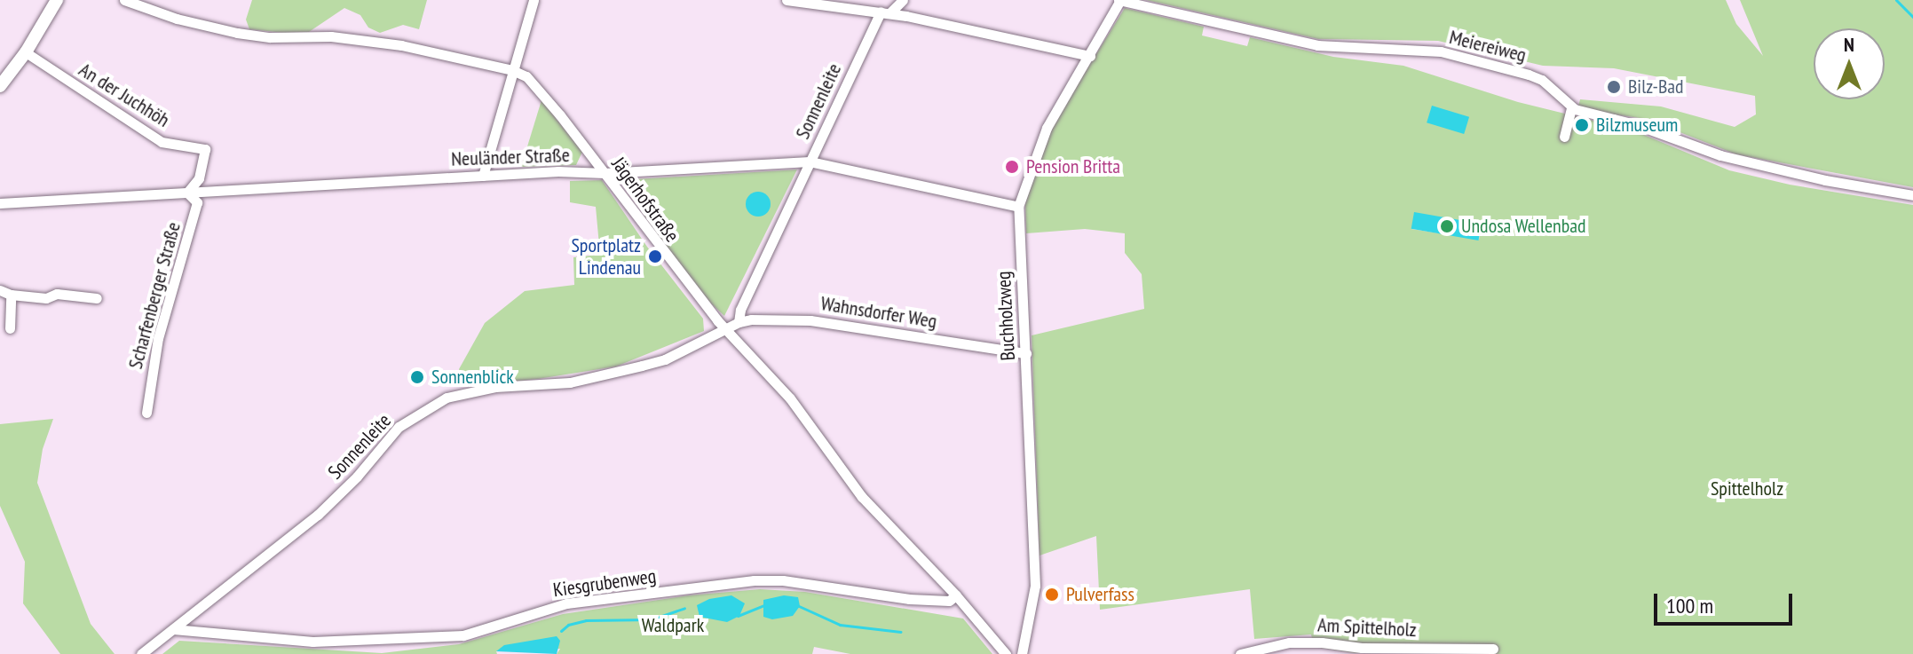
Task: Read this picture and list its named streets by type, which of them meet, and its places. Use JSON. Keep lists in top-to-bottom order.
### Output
{
  "streets": {
    "street": [
      "Meiereiweg",
      "An der Juchhöh",
      "Sonnenleite",
      "Neuländer Straße",
      "Jägerhofstraße",
      "Scharfenberger Straße",
      "Wahnsdorfer Weg",
      "Buchholzweg",
      "Kiesgrubenweg",
      "Am Spittelholz"
    ]
  },
  "crossings": [
    ["Meiereiweg", "Buchholzweg"],
    ["An der Juchhöh", "Neuländer Straße"],
    ["An der Juchhöh", "Scharfenberger Straße"],
    ["Sonnenleite", "Neuländer Straße"],
    ["Sonnenleite", "Jägerhofstraße"],
    ["Sonnenleite", "Wahnsdorfer Weg"],
    ["Sonnenleite", "Kiesgrubenweg"],
    ["Neuländer Straße", "Jägerhofstraße"],
    ["Neuländer Straße", "Scharfenberger Straße"],
    ["Neuländer Straße", "Buchholzweg"],
    ["Jägerhofstraße", "Wahnsdorfer Weg"],
    ["Jägerhofstraße", "Kiesgrubenweg"],
    ["Wahnsdorfer Weg", "Buchholzweg"]
  ],
  "parks": ["Spittelholz", "Waldpark"],
  "places": [
    "Bilz-Bad",
    "Bilzmuseum",
    "Pension Britta",
    "Undosa Wellenbad",
    "Sportplatz Lindenau",
    "Sonnenblick",
    "Pulverfass"
  ],
  "scale_bar": "100 m",
  "north": "top"
}
